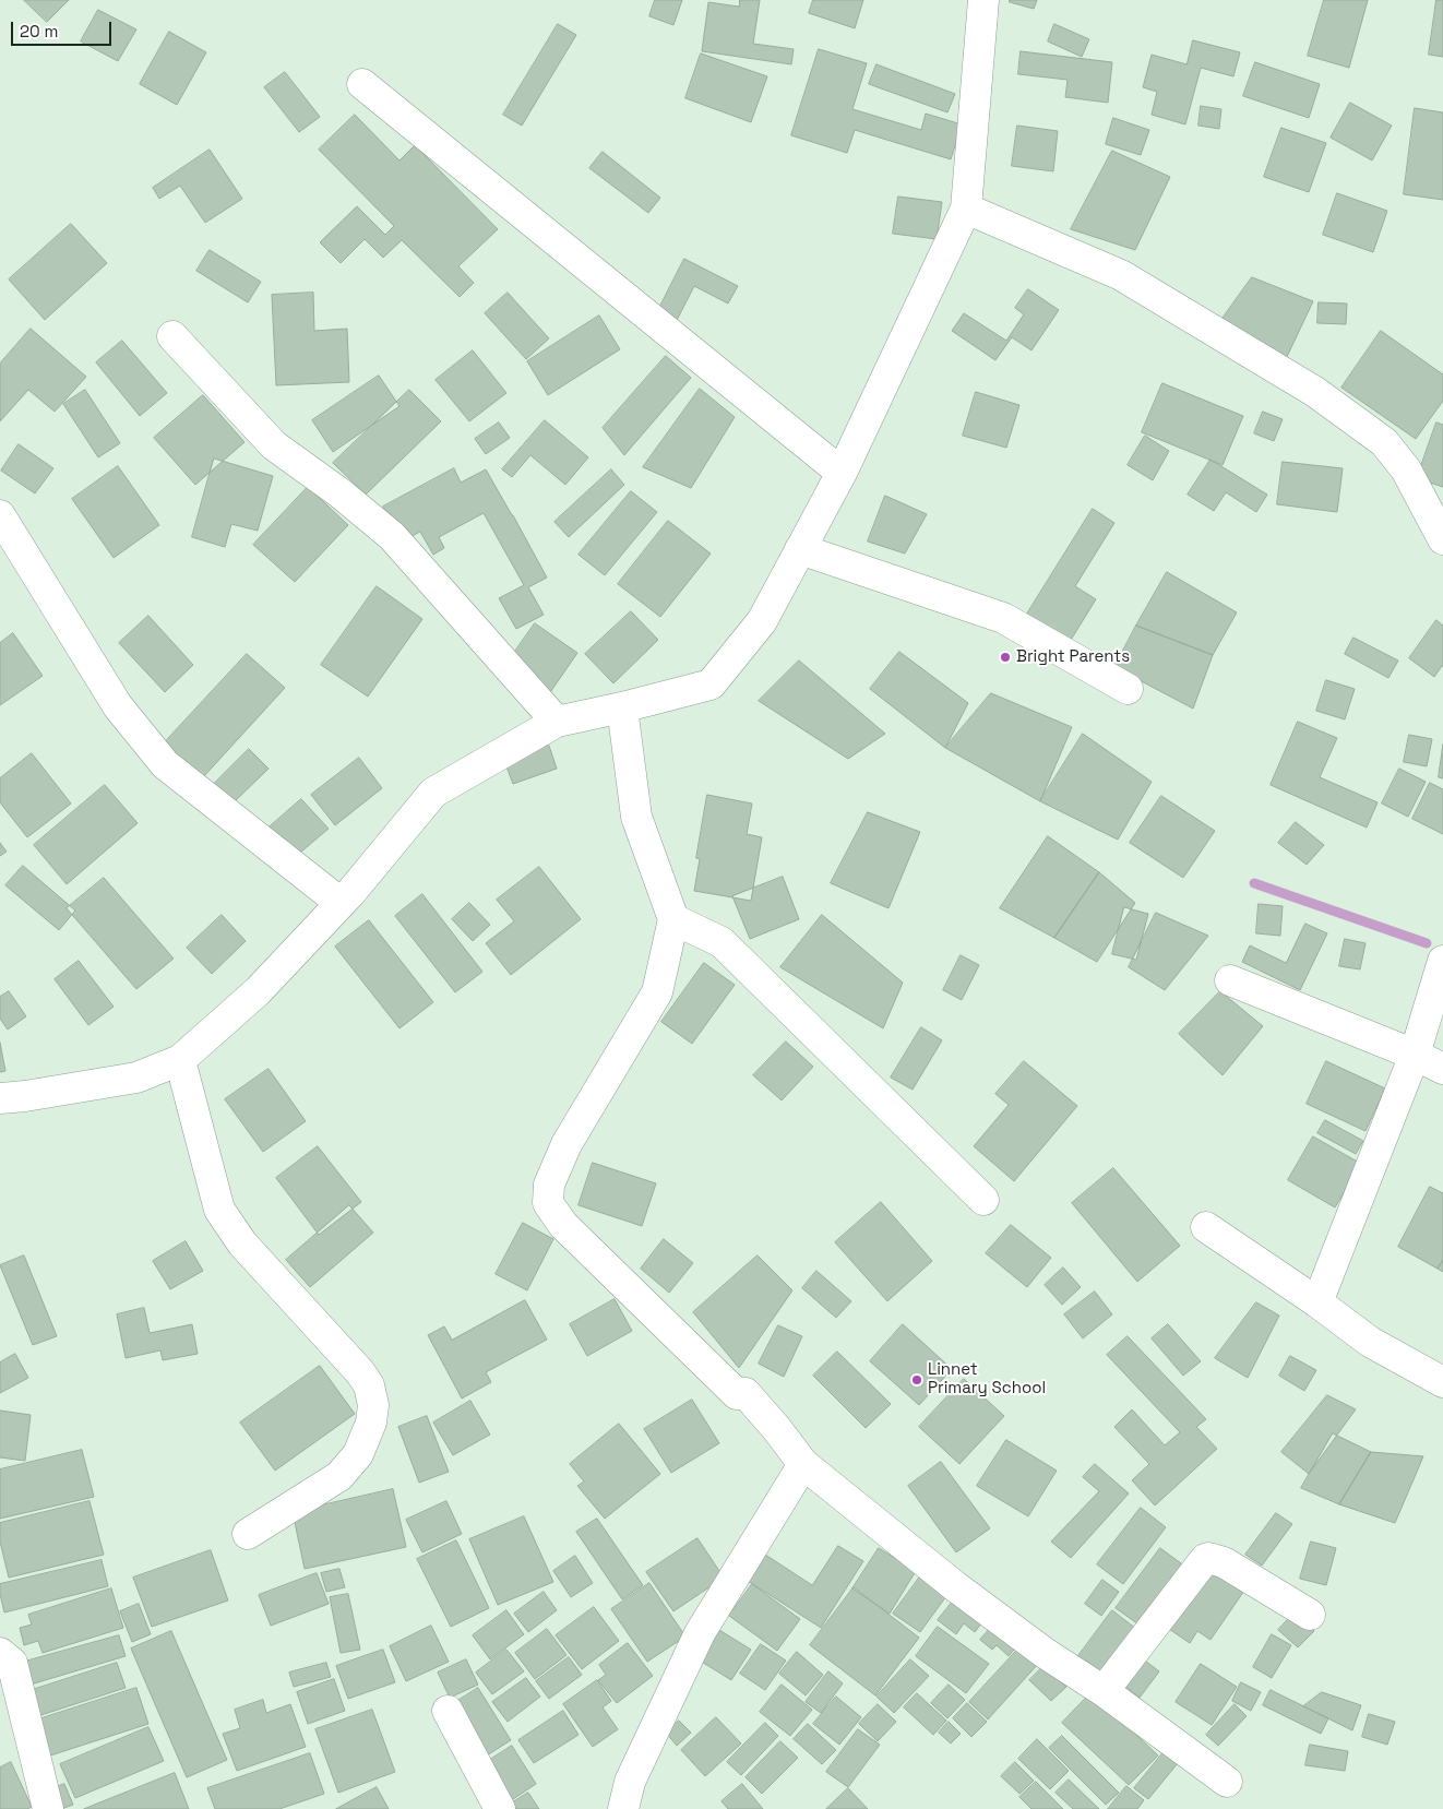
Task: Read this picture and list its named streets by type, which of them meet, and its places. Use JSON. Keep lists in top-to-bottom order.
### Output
{
  "places": ["Bright Parents", "Linnet Primary School"],
  "scale_bar": "20 m"
}
